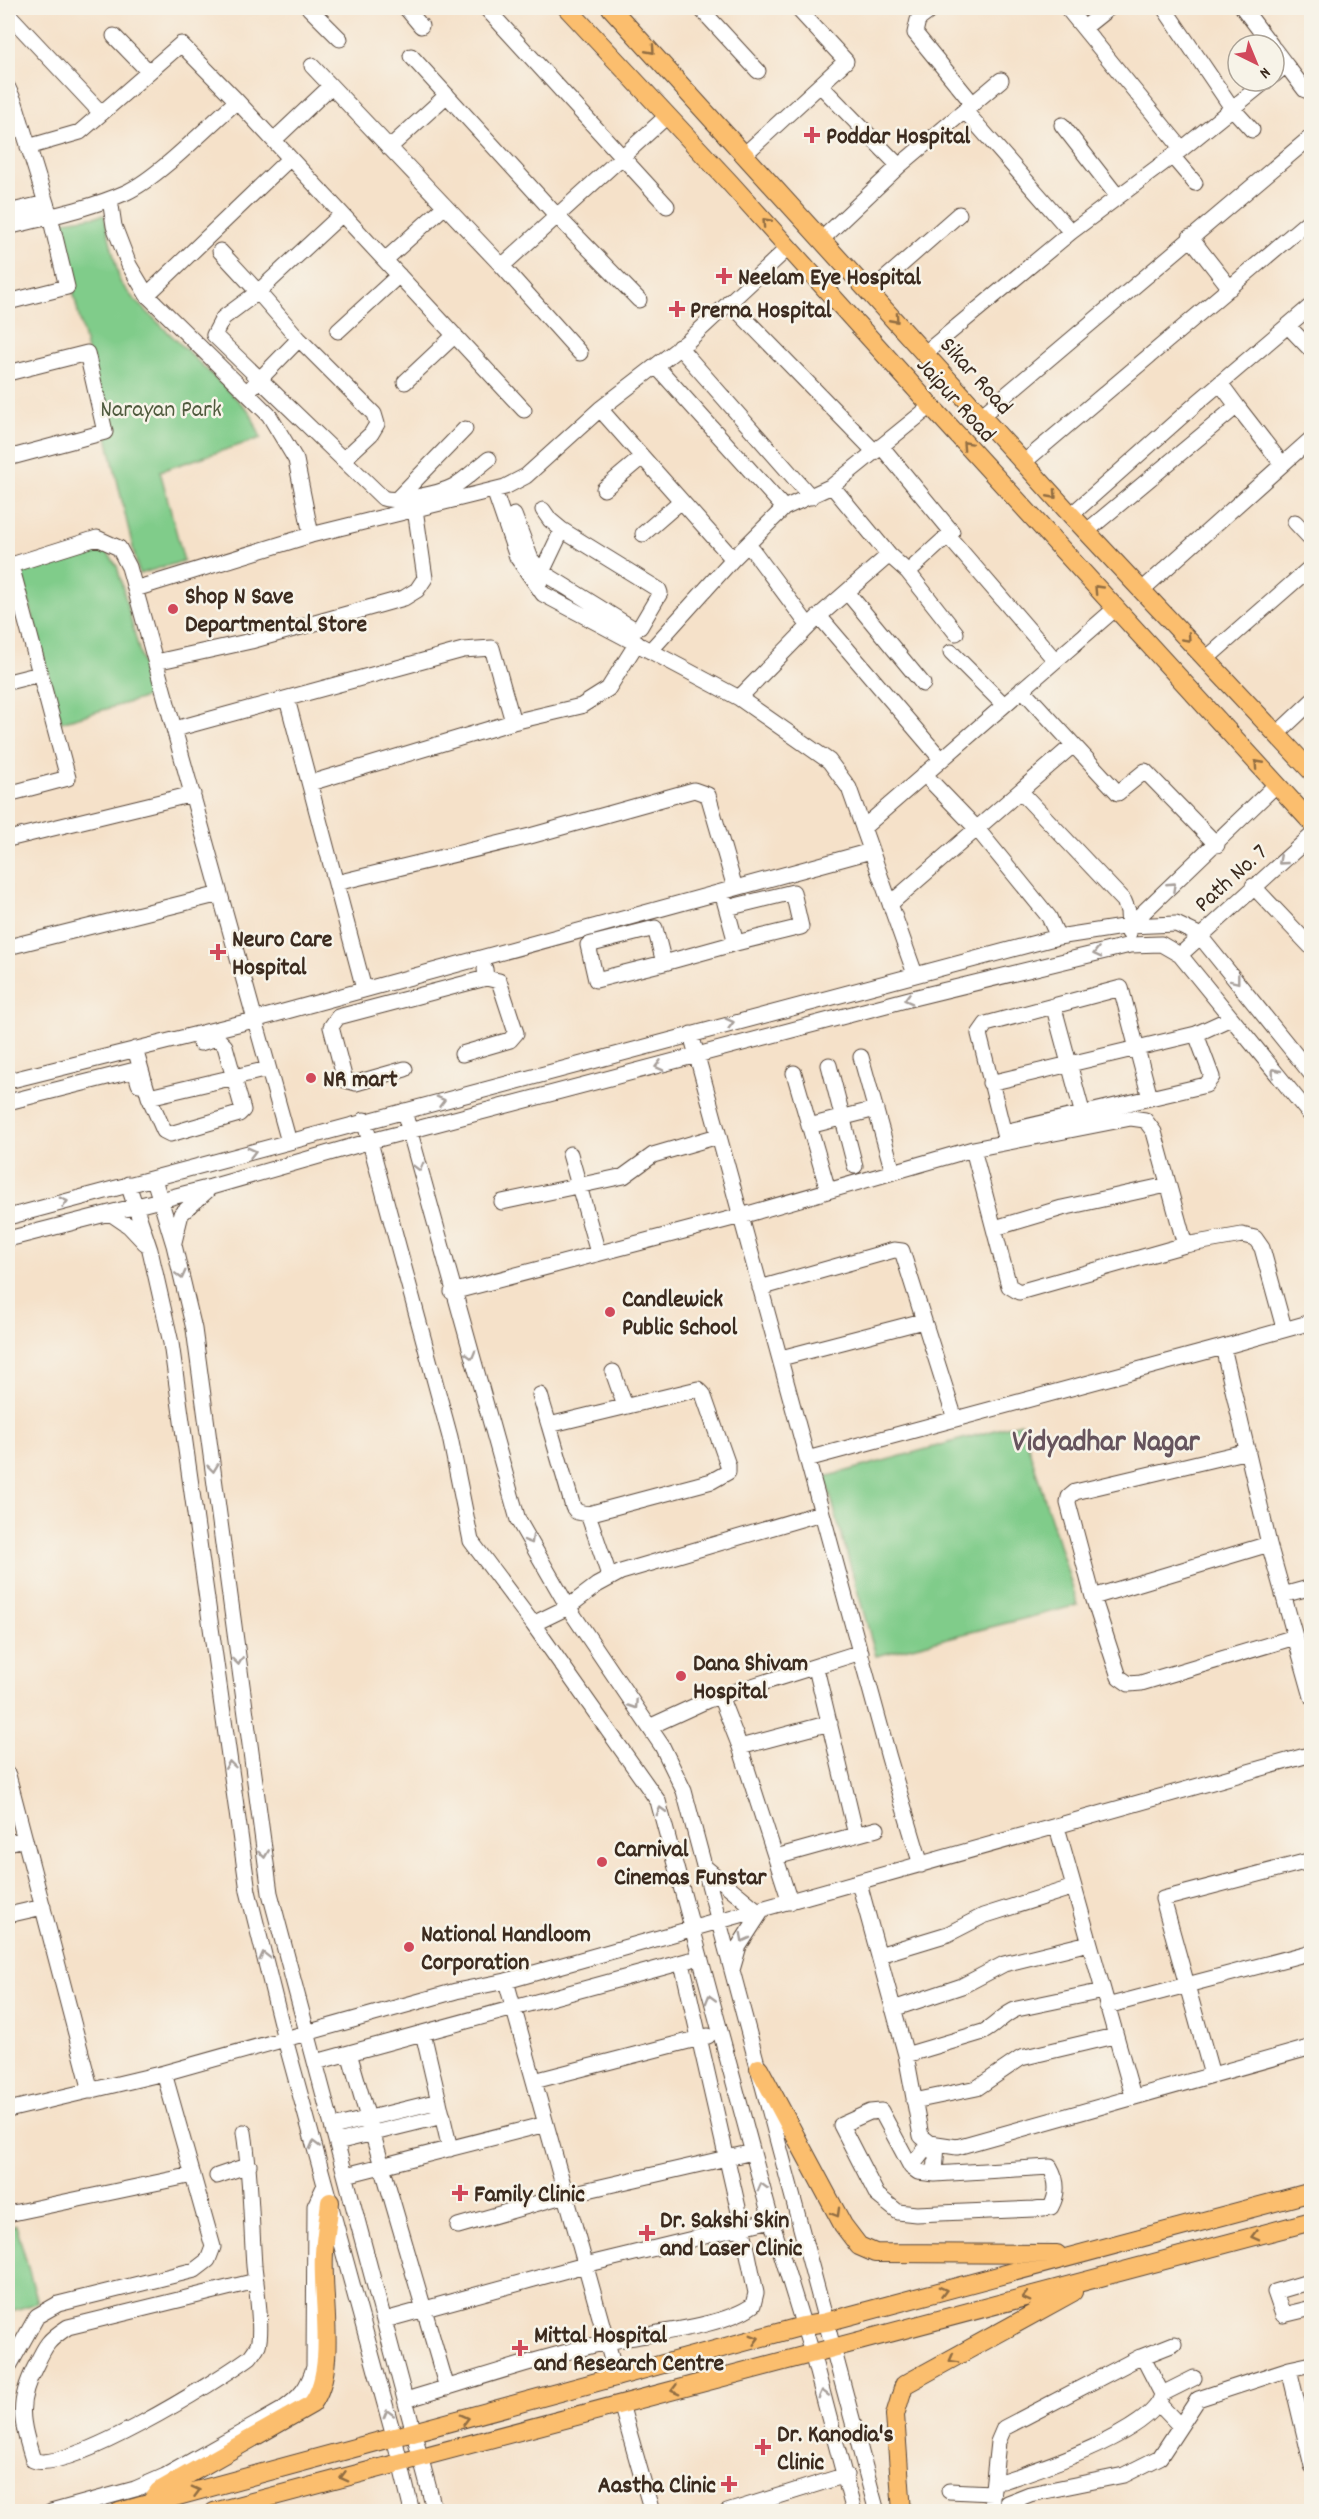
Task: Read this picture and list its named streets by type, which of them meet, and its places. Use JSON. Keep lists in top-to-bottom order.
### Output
{
  "streets": {
    "main road": ["Sikar Road", "Jaipur Road"],
    "street": ["Path No. 7"]
  },
  "one_way": ["Sikar Road", "Jaipur Road"],
  "districts": ["Vidyadhar Nagar"],
  "parks": ["Narayan Park"],
  "places": {
    "health": [
      "Poddar Hospital",
      "Neelam Eye Hospital",
      "Prerna Hospital",
      "Neuro Care Hospital",
      "Family Clinic",
      "Dr. Sakshi Skin and Laser Clinic",
      "Mittal Hospital and Research Centre",
      "Dr. Kanodia's Clinic",
      "Aastha Clinic"
    ],
    "other": [
      "Shop N Save Departmental Store",
      "NR mart",
      "Candlewick Public School",
      "Dana Shivam Hospital",
      "Carnival Cinemas Funstar",
      "National Handloom Corporation"
    ]
  },
  "north": "bottom right"
}
